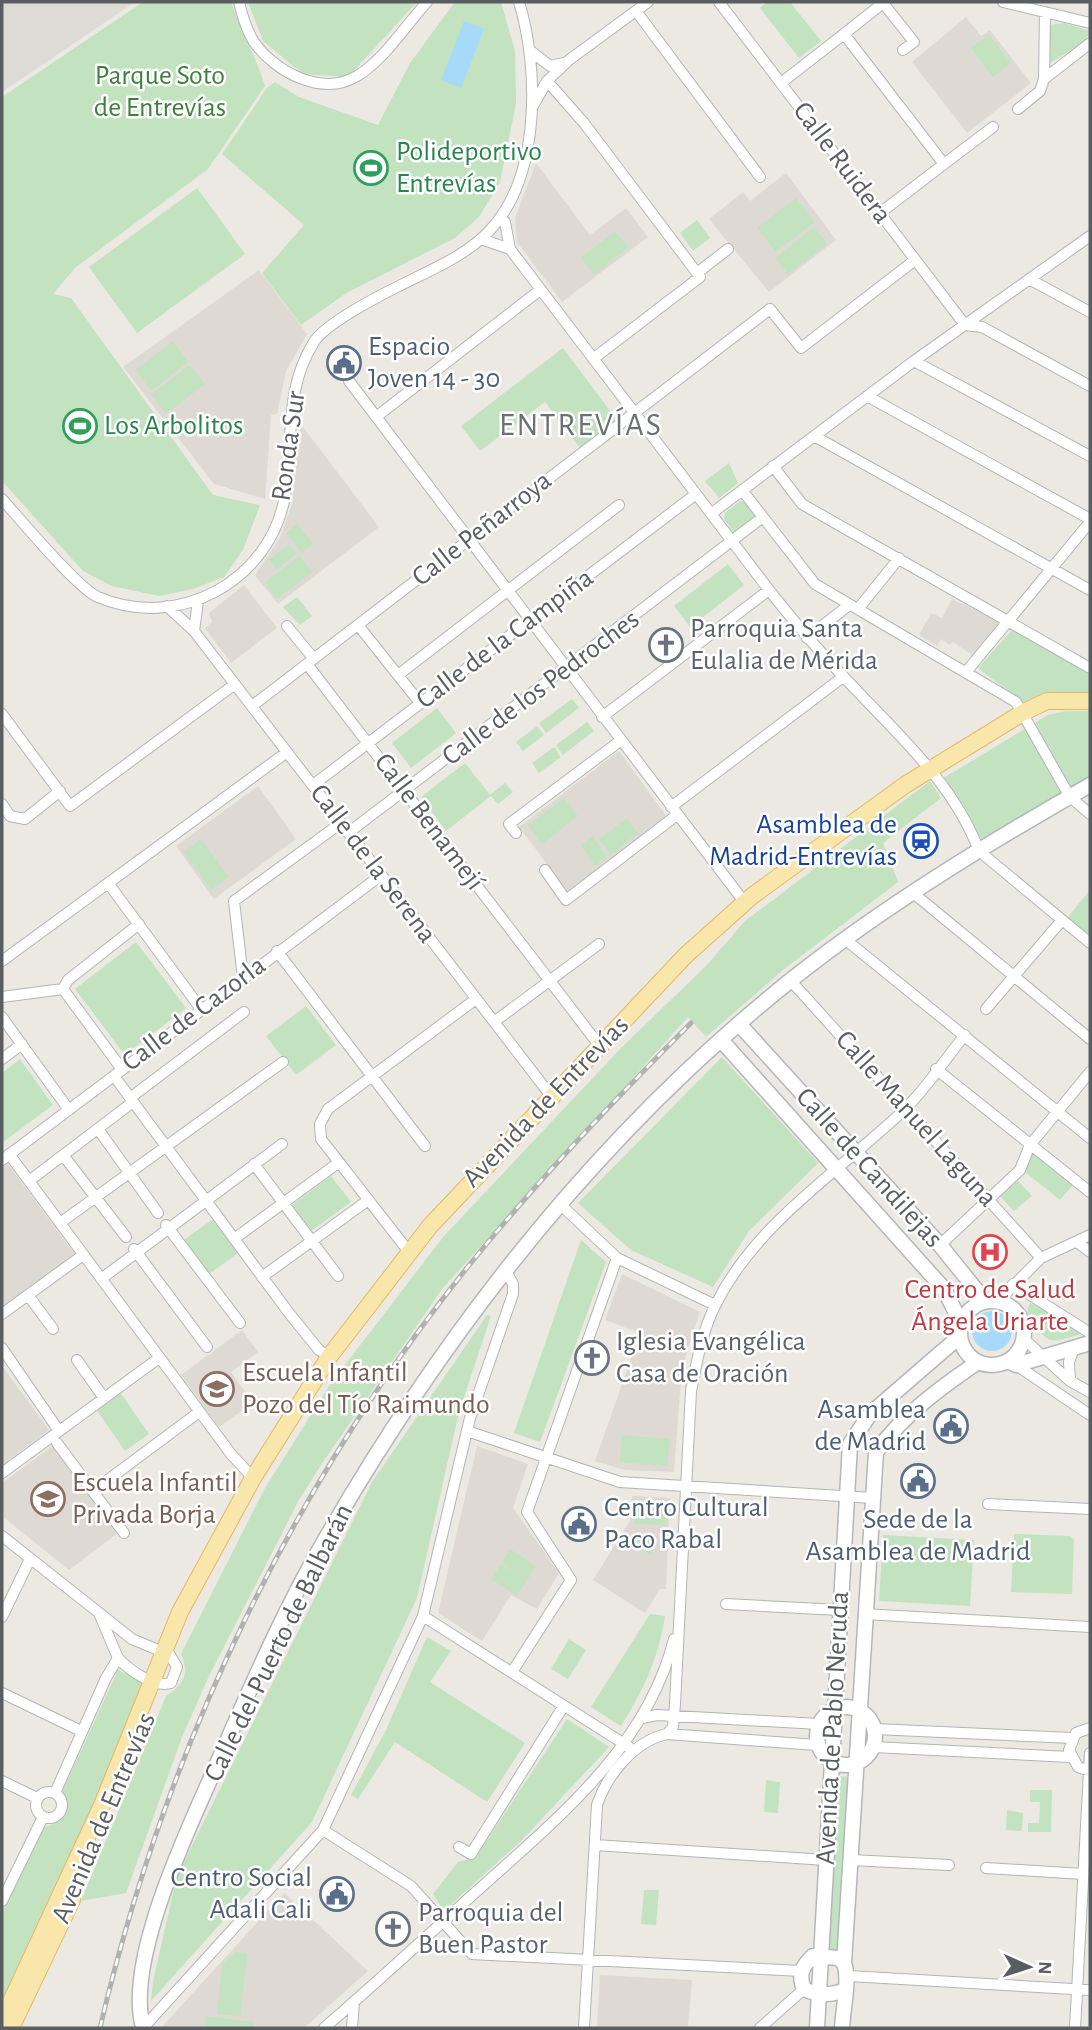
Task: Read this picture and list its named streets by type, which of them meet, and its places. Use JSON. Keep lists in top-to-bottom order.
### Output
{
  "streets": {
    "main road": ["Avenida de Entrevías"],
    "street": [
      "Calle Ruidera",
      "Ronda Sur",
      "Calle Peñarroya",
      "Calle de la Campiña",
      "Calle de los Pedroches",
      "Calle Benamejí",
      "Calle de la Serena",
      "Calle de Cazorla",
      "Calle Manuel Laguna",
      "Calle de Candilejas",
      "Calle del Puerto de Balbarán",
      "Avenida de Pablo Neruda"
    ]
  },
  "crossings": [
    ["Calle Ruidera", "Calle Peñarroya"],
    ["Ronda Sur", "Calle de la Serena"],
    ["Calle Peñarroya", "Calle Benamejí"],
    ["Calle de la Campiña", "Calle Benamejí"],
    ["Calle de la Campiña", "Calle de la Serena"],
    ["Calle de los Pedroches", "Calle Benamejí"],
    ["Calle de los Pedroches", "Calle de la Serena"],
    ["Calle Benamejí", "Avenida de Entrevías"],
    ["Calle de la Serena", "Calle de Cazorla"],
    ["Calle de la Serena", "Avenida de Entrevías"],
    ["Calle Manuel Laguna", "Calle del Puerto de Balbarán"],
    ["Calle de Candilejas", "Calle del Puerto de Balbarán"],
    ["Calle de Candilejas", "Avenida de Pablo Neruda"]
  ],
  "districts": ["ENTREVÍAS"],
  "parks": ["Parque Soto de Entrevías"],
  "places": {
    "sports": ["Polideportivo Entrevías", "Los Arbolitos"],
    "public building": [
      "Espacio Joven 14 - 30",
      "Asamblea de Madrid",
      "Sede de la Asamblea de Madrid",
      "Centro Cultural Paco Rabal",
      "Centro Social Adali Cali"
    ],
    "church": ["Parroquia Santa Eulalia de Mérida", "Iglesia Evangélica Casa de Oración", "Parroquia del Buen Pastor"],
    "station": ["Asamblea de Madrid-Entrevías"],
    "hospital": ["Centro de Salud Ángela Uriarte"],
    "school or university": ["Escuela Infantil Pozo del Tío Raimundo", "Escuela Infantil Privada Borja"]
  },
  "north": "right"
}
